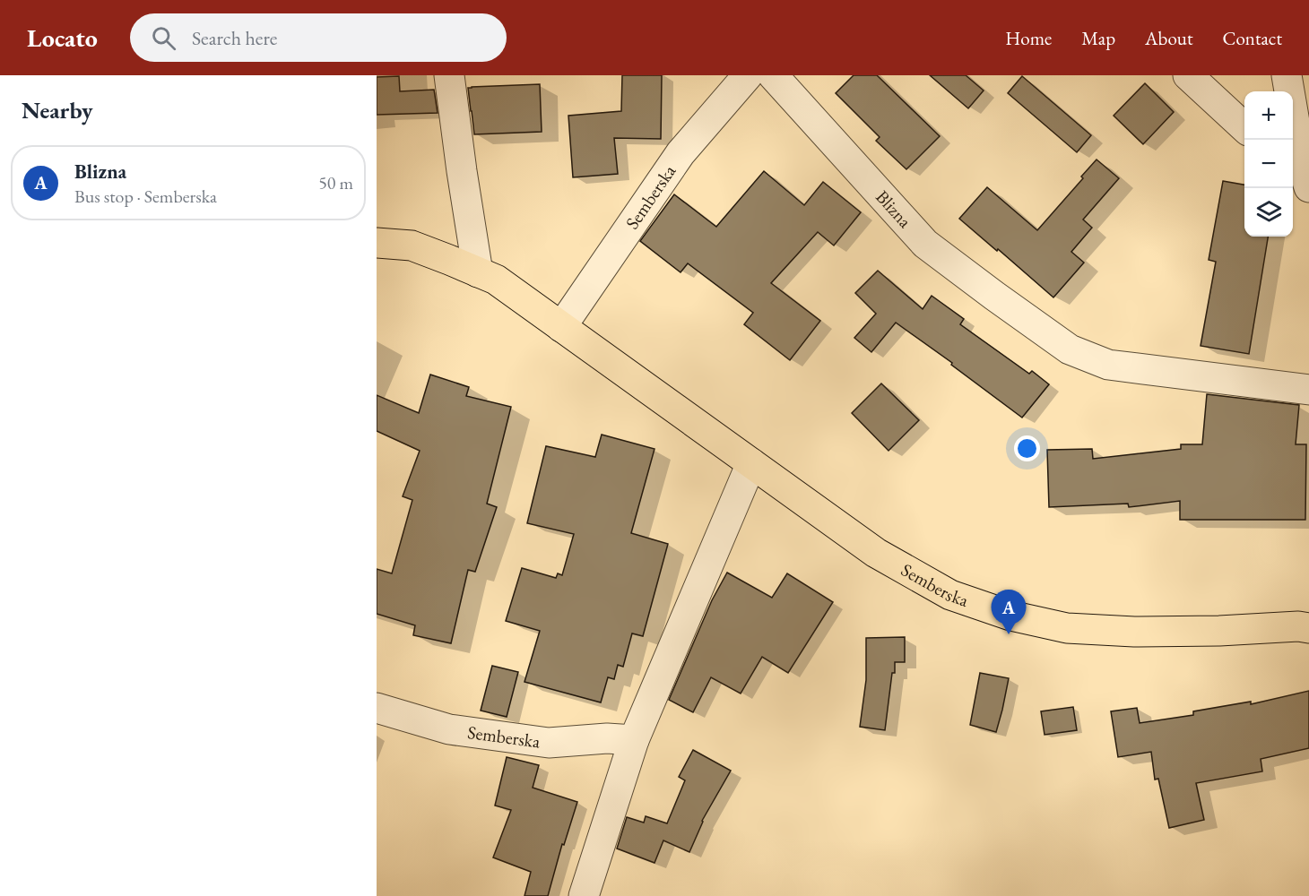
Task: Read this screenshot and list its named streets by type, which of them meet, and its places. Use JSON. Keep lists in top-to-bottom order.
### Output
{
  "streets": {
    "main road": ["Semberska"],
    "street": ["Blizna"]
  },
  "page": {
    "header": "Locato",
    "search": "Search here",
    "nav": [
      "Home",
      "Map",
      "About",
      "Contact"
    ],
    "heading": "Nearby",
    "map_buttons": ["+", "−"],
    "list": [
      {
        "mark": "A",
        "name": "Blizna",
        "note": "Bus stop · Semberska",
        "value": "50 m"
      }
    ],
    "pins": "A"
  }
}
